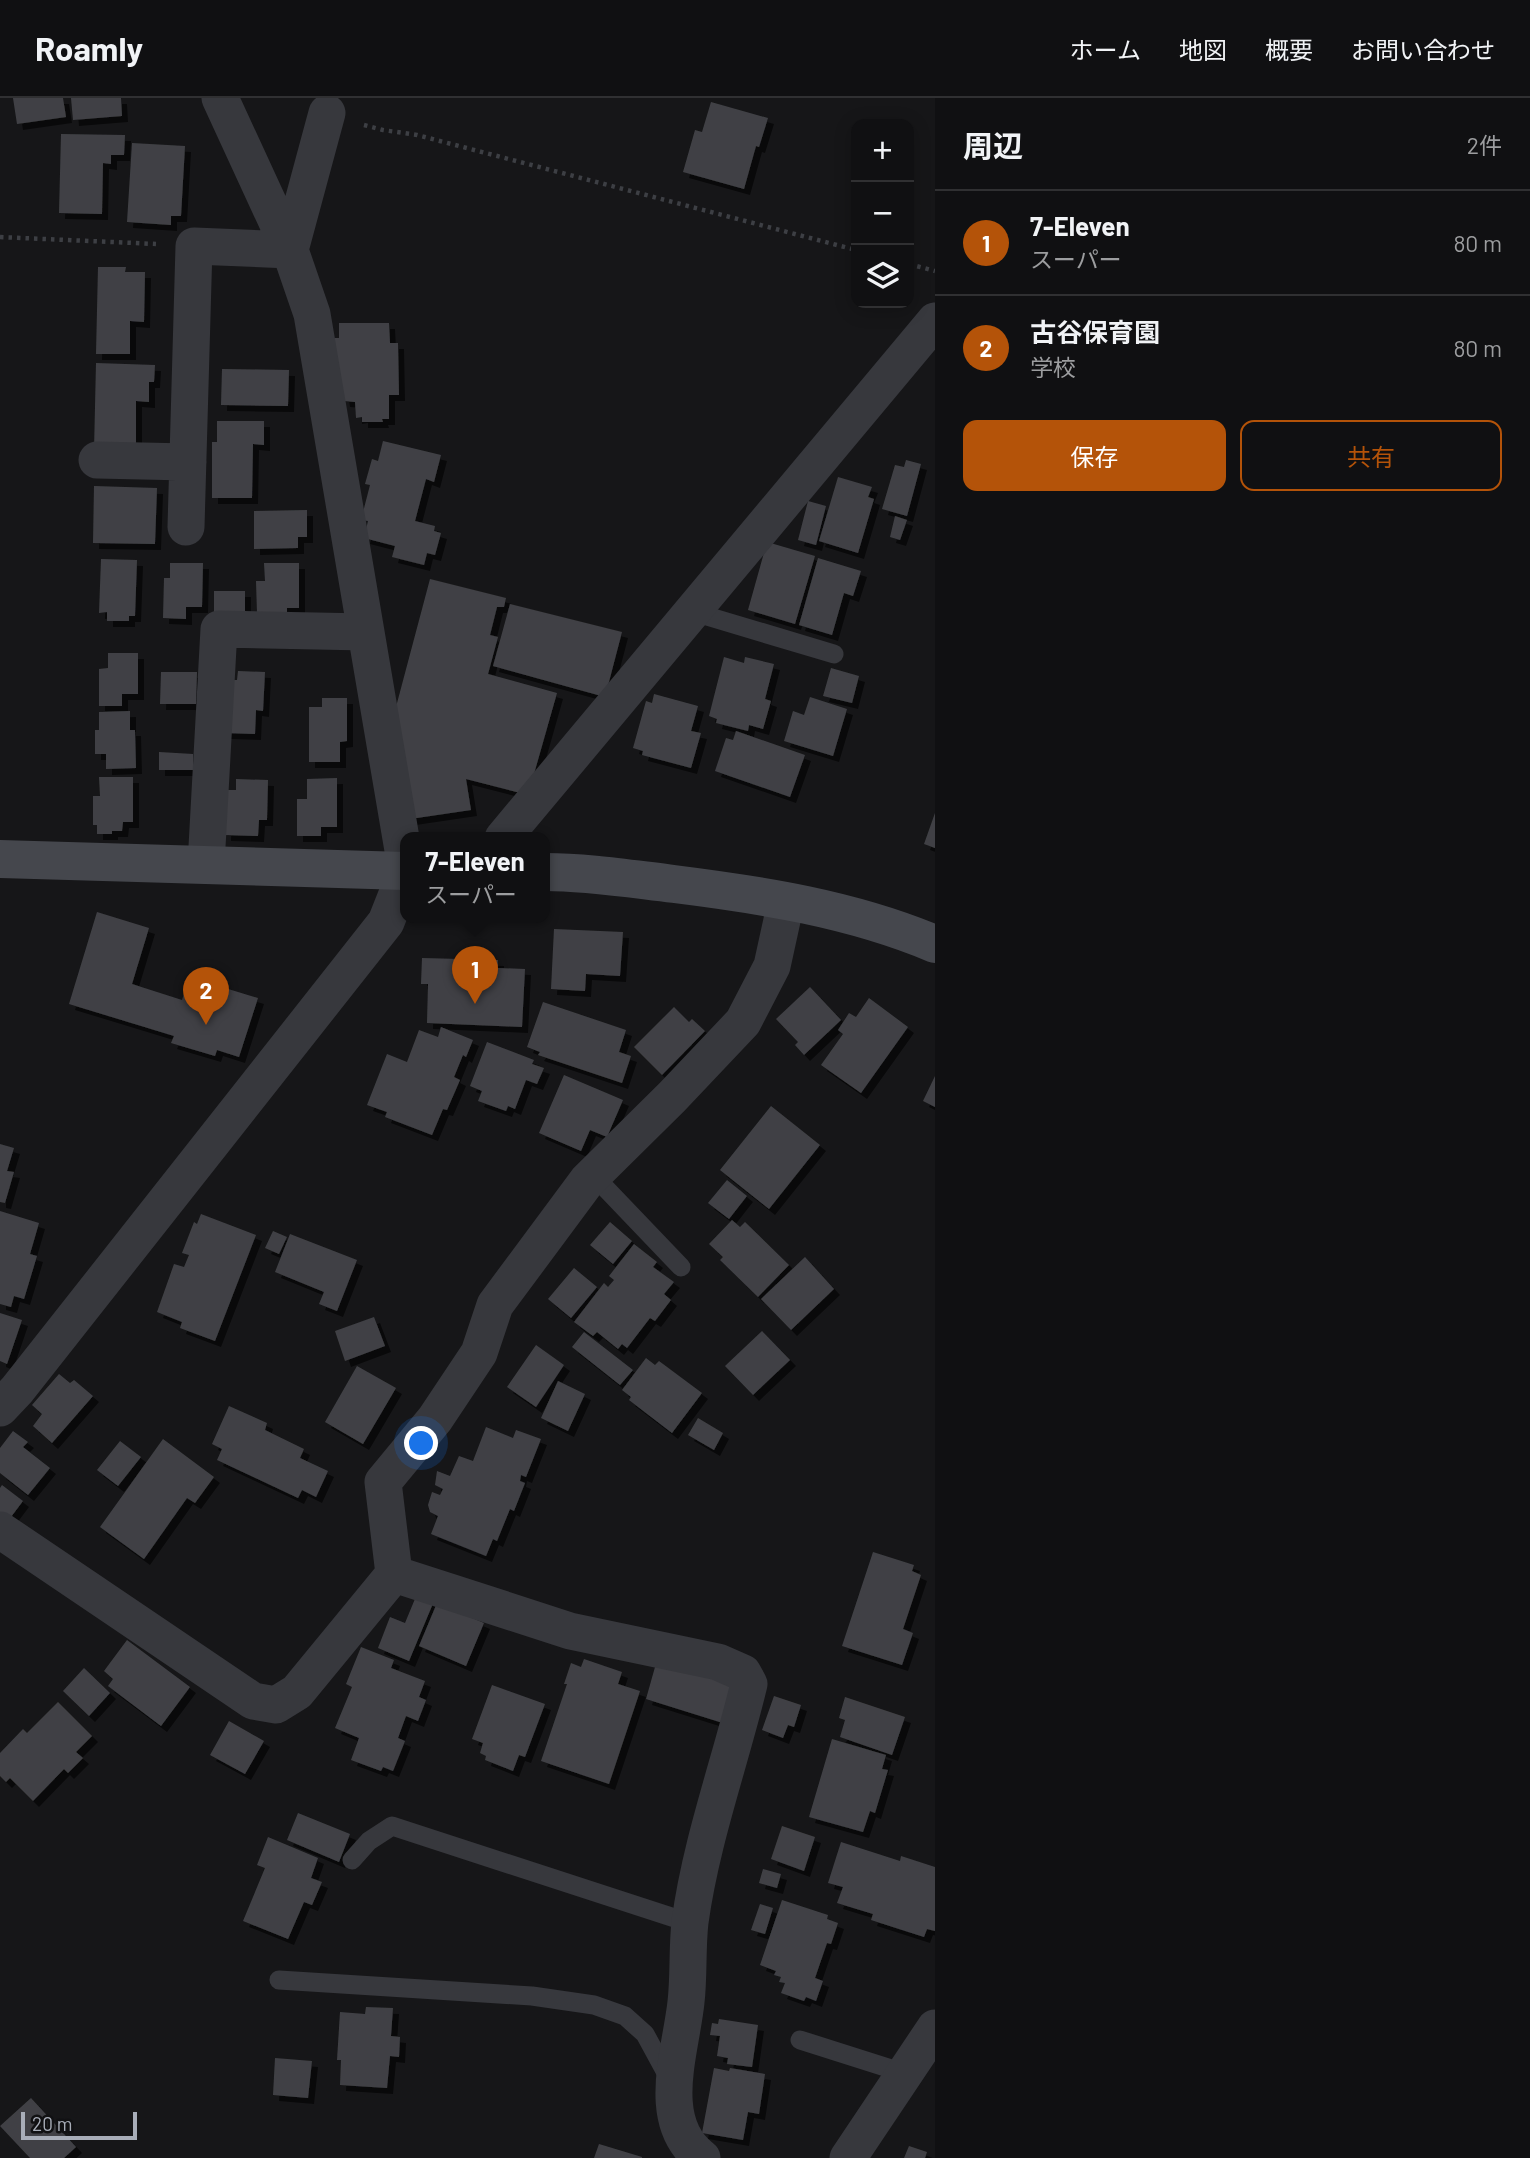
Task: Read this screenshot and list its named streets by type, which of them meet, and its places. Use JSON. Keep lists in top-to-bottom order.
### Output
{
  "scale_bar": "20 m",
  "page": {
    "header": "Roamly",
    "nav": [
      "ホーム",
      "地図",
      "概要",
      "お問い合わせ"
    ],
    "heading": ["周辺", "2件"],
    "map_buttons": ["+", "−"],
    "list": [
      {
        "mark": "1",
        "name": "7-Eleven",
        "note": "スーパー",
        "value": "80 m"
      },
      {
        "mark": "2",
        "name": "古谷保育園",
        "note": "学校",
        "value": "80 m"
      }
    ],
    "buttons": ["保存", "共有"],
    "popup": ["7-Eleven", "スーパー"],
    "pins": ["1", "2"],
    "scale": "20 m"
  }
}
